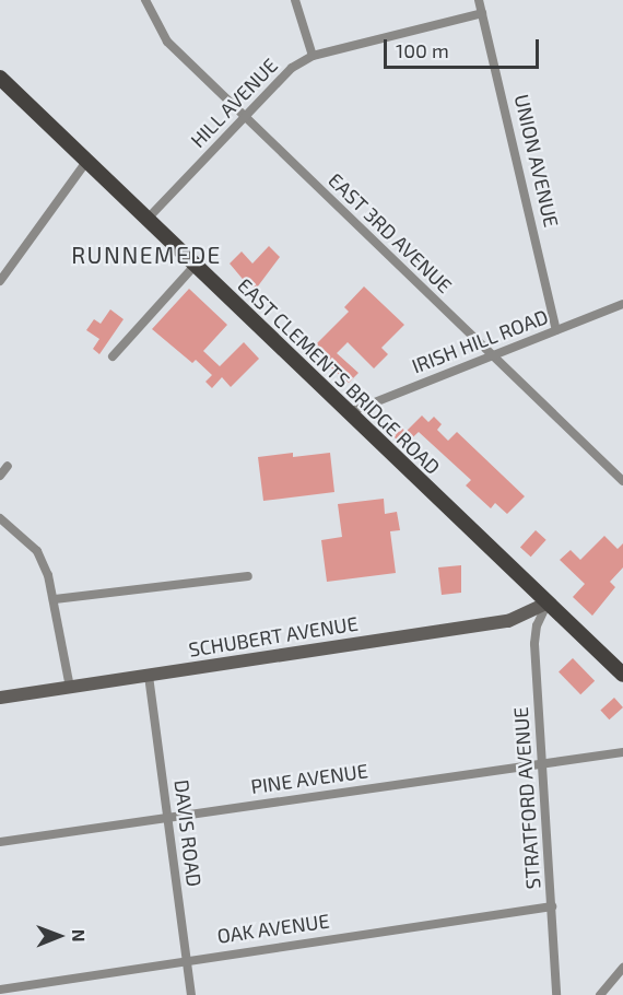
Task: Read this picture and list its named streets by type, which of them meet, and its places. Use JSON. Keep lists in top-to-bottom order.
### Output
{
  "streets": {
    "main road": ["EAST CLEMENTS BRIDGE ROAD"],
    "street": [
      "HILL AVENUE",
      "UNION AVENUE",
      "EAST 3RD AVENUE",
      "IRISH HILL ROAD",
      "SCHUBERT AVENUE",
      "PINE AVENUE",
      "STRATFORD AVENUE",
      "DAVIS ROAD",
      "OAK AVENUE"
    ]
  },
  "crossings": [
    ["HILL AVENUE", "UNION AVENUE"],
    ["HILL AVENUE", "EAST 3RD AVENUE"],
    ["HILL AVENUE", "EAST CLEMENTS BRIDGE ROAD"],
    ["UNION AVENUE", "IRISH HILL ROAD"],
    ["EAST 3RD AVENUE", "IRISH HILL ROAD"],
    ["IRISH HILL ROAD", "EAST CLEMENTS BRIDGE ROAD"],
    ["EAST CLEMENTS BRIDGE ROAD", "SCHUBERT AVENUE"],
    ["EAST CLEMENTS BRIDGE ROAD", "STRATFORD AVENUE"],
    ["SCHUBERT AVENUE", "STRATFORD AVENUE"],
    ["SCHUBERT AVENUE", "DAVIS ROAD"],
    ["PINE AVENUE", "STRATFORD AVENUE"],
    ["PINE AVENUE", "DAVIS ROAD"],
    ["STRATFORD AVENUE", "OAK AVENUE"],
    ["DAVIS ROAD", "OAK AVENUE"]
  ],
  "districts": ["RUNNEMEDE"],
  "scale_bar": "100 m",
  "north": "right"
}
